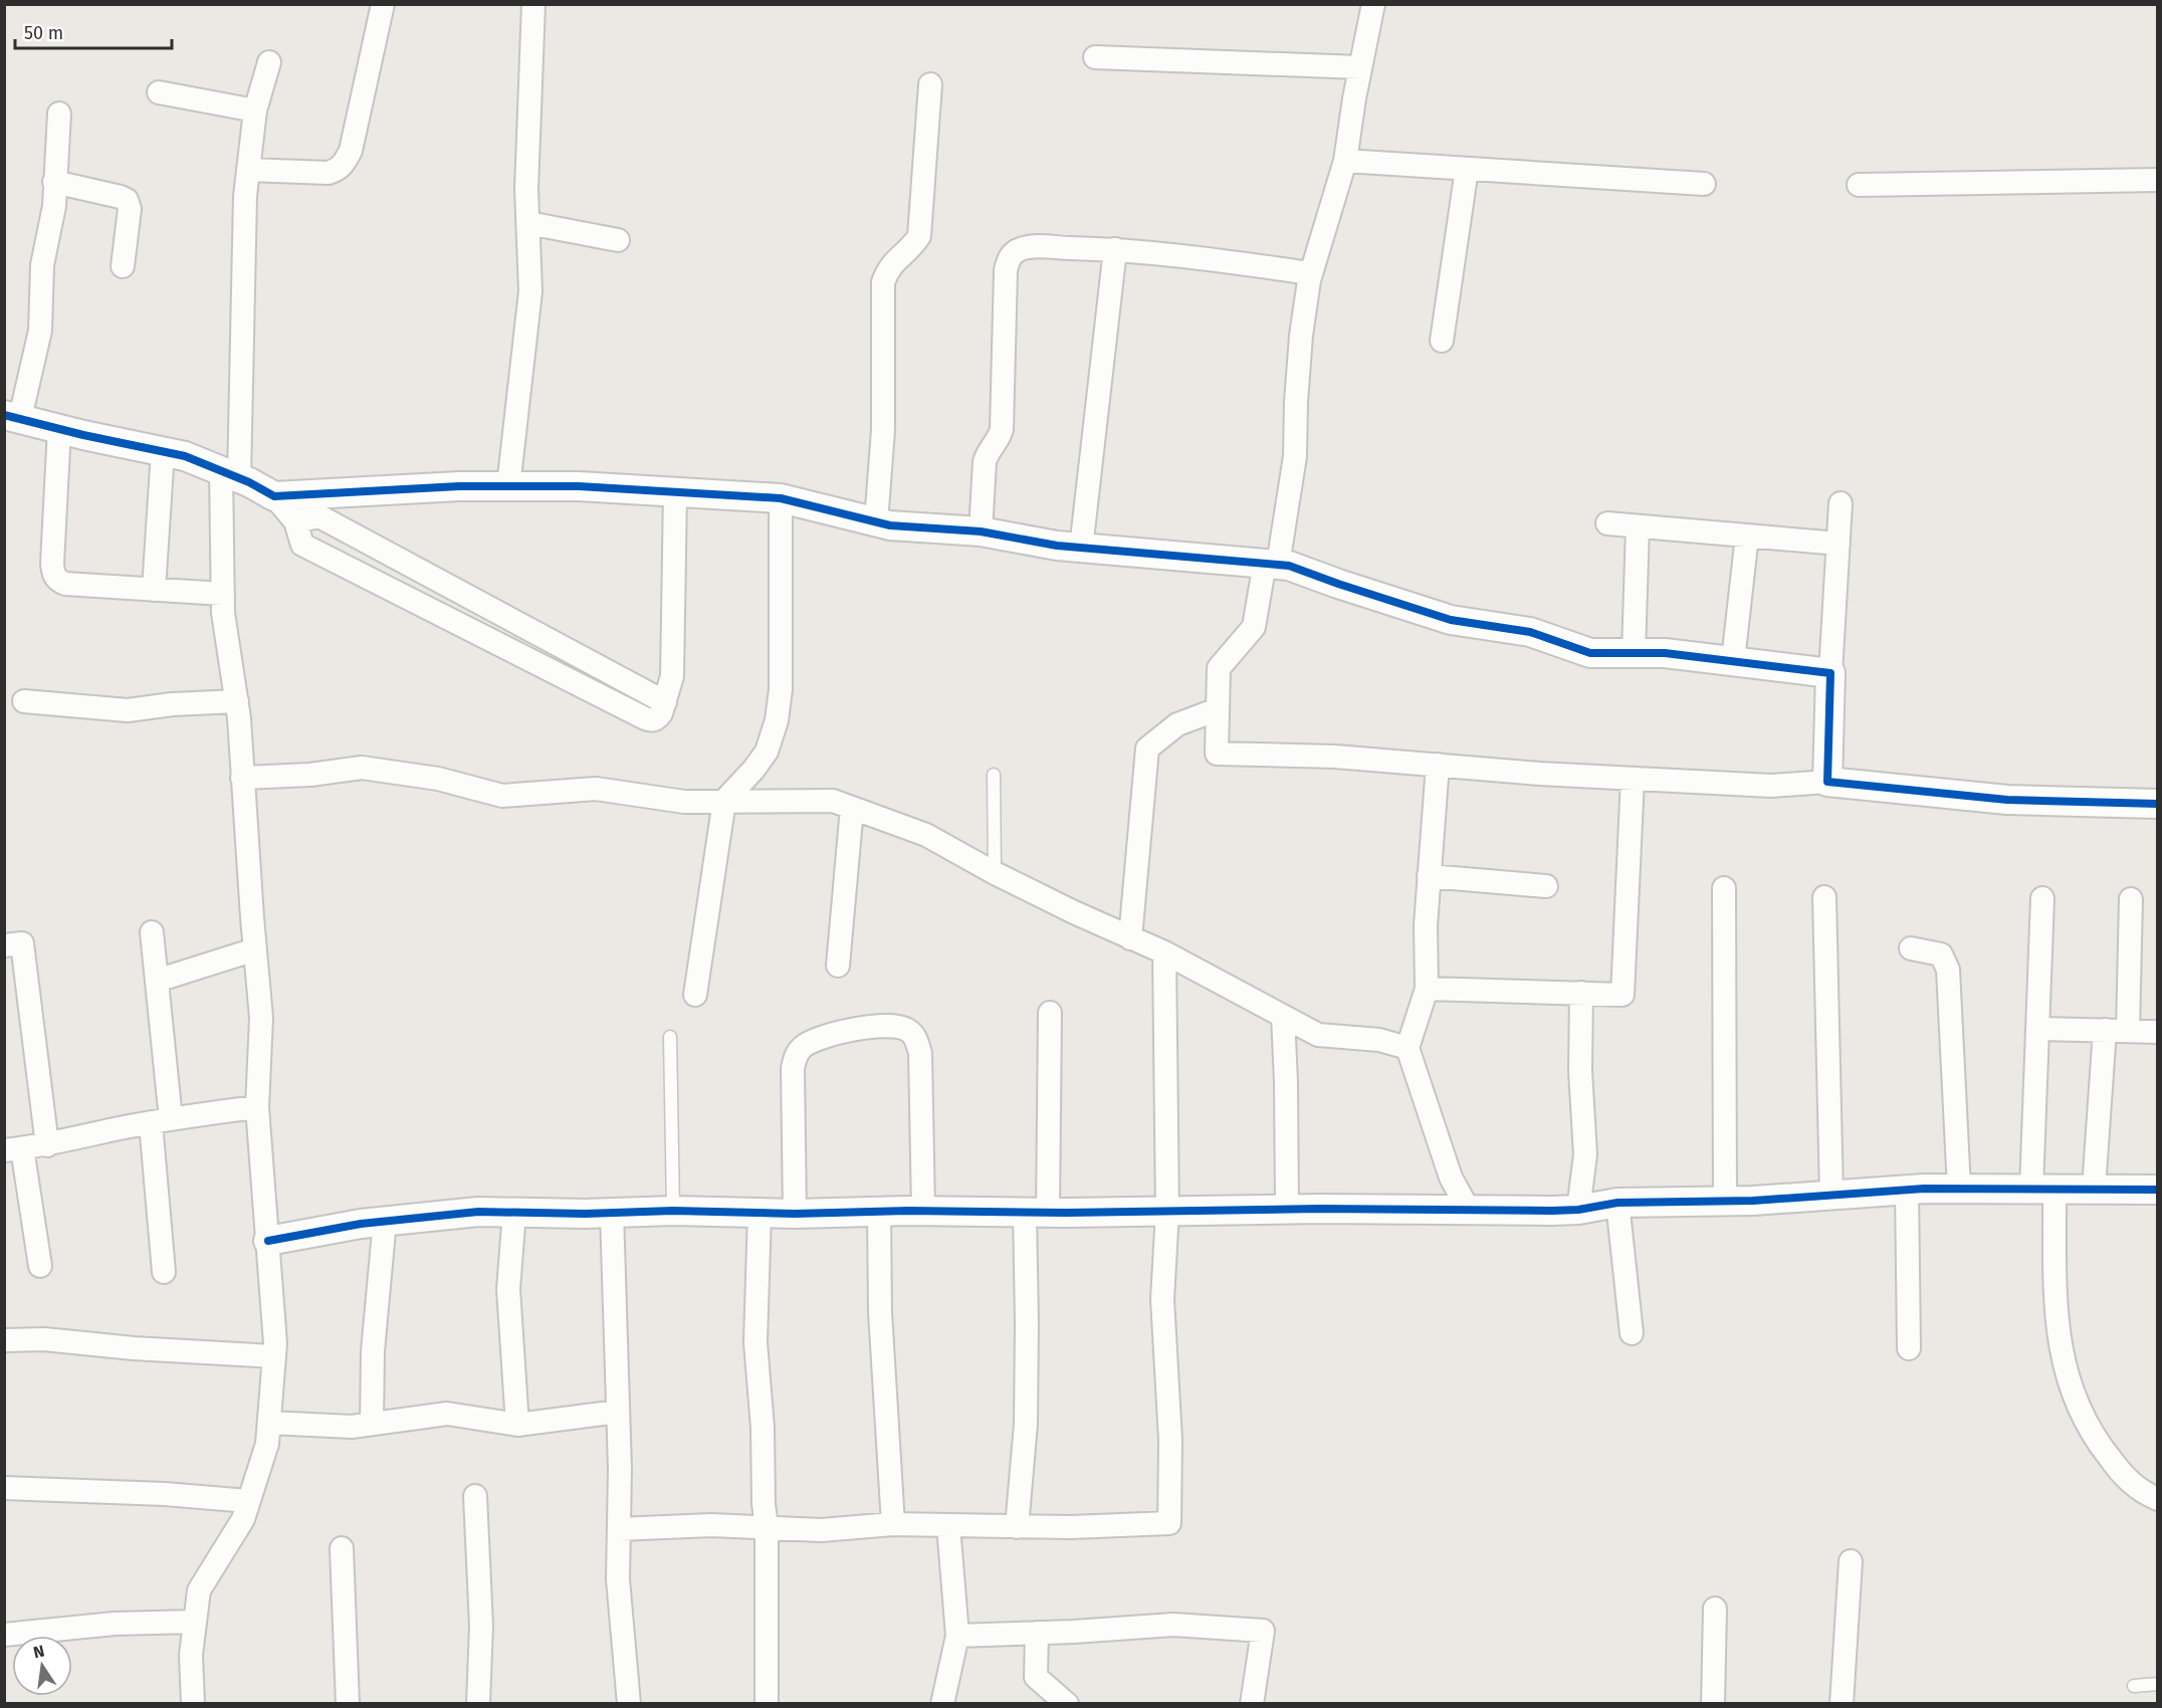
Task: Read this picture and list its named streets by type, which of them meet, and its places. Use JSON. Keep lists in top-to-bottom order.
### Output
{
  "scale_bar": "50 m",
  "north": "top"
}
